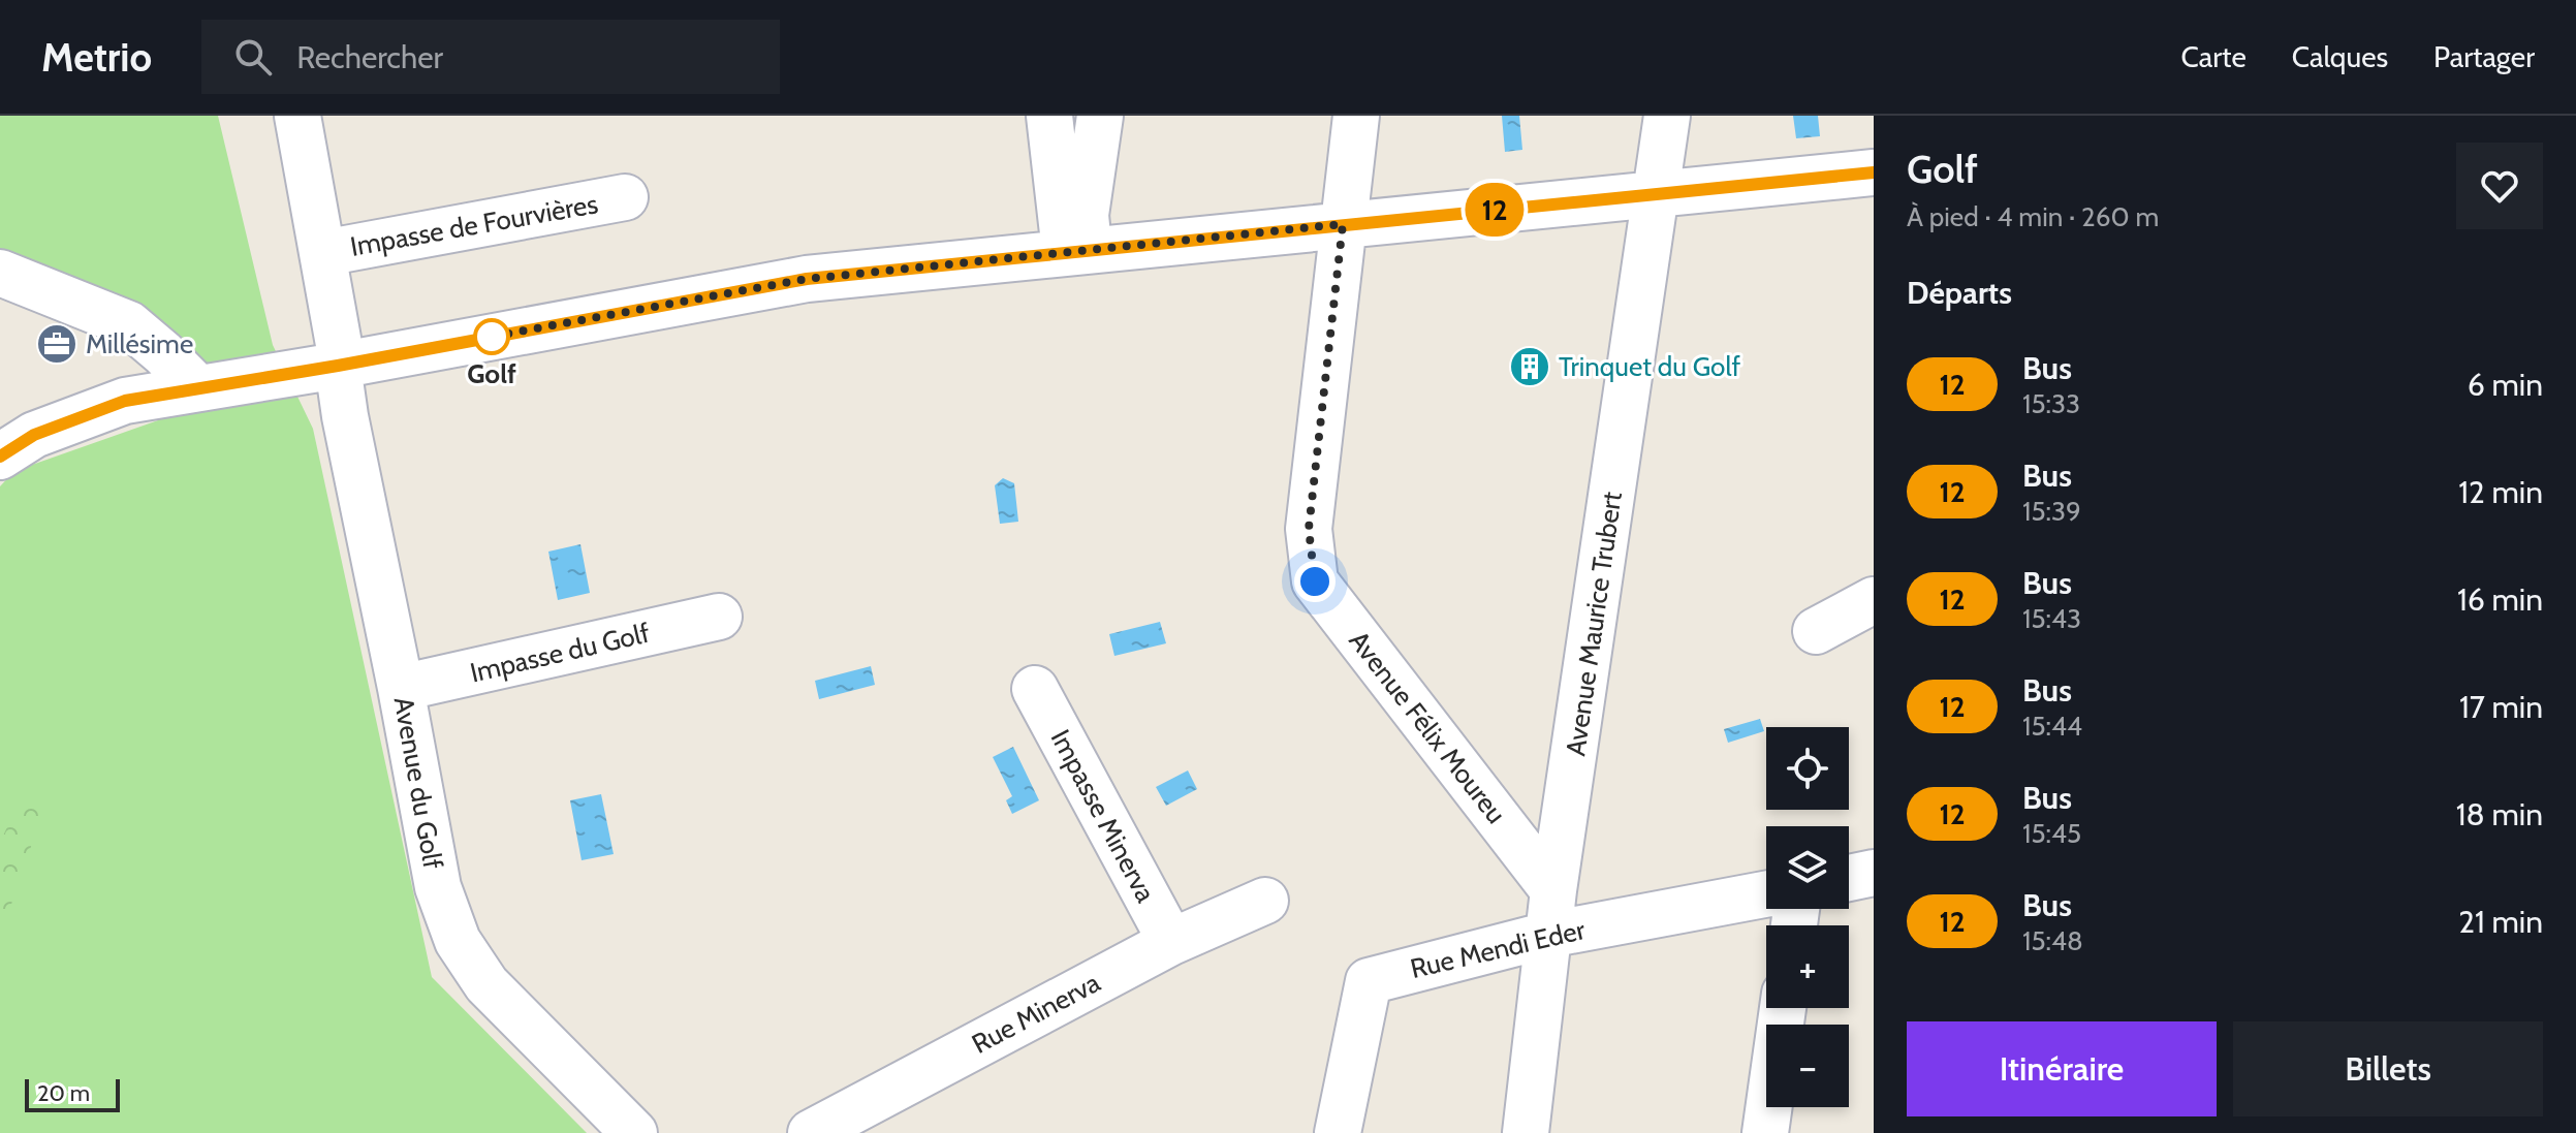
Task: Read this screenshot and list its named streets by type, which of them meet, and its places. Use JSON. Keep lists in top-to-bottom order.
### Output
{
  "streets": {
    "street": [
      "Impasse de Fourvières",
      "Avenue Maurice Trubert",
      "Impasse du Golf",
      "Avenue Félix Moureu",
      "Avenue du Golf",
      "Impasse Minerva",
      "Rue Mendi Eder",
      "Rue Minerva"
    ]
  },
  "crossings": [
    ["Impasse de Fourvières", "Avenue du Golf"],
    ["Avenue Maurice Trubert", "Avenue Félix Moureu"],
    ["Avenue Maurice Trubert", "Rue Mendi Eder"],
    ["Impasse du Golf", "Avenue du Golf"],
    ["Impasse Minerva", "Rue Minerva"]
  ],
  "places": {
    "other": ["Golf"],
    "office": ["Millésime"],
    "building": ["Trinquet du Golf"]
  },
  "lines": ["bus line 12"],
  "scale_bar": "20 m",
  "page": {
    "header": "Metrio",
    "search": "Rechercher",
    "nav": ["Carte", "Calques", "Partager"],
    "on_map": "12",
    "heading": [
      ["Golf", "À pied · 4 min · 260 m"],
      "Départs"
    ],
    "list": [
      {
        "mark": "12",
        "name": "Bus",
        "note": "15:33",
        "value": "6 min"
      },
      {
        "mark": "12",
        "name": "Bus",
        "note": "15:39",
        "value": "12 min"
      },
      {
        "mark": "12",
        "name": "Bus",
        "note": "15:43",
        "value": "16 min"
      },
      {
        "mark": "12",
        "name": "Bus",
        "note": "15:44",
        "value": "17 min"
      },
      {
        "mark": "12",
        "name": "Bus",
        "note": "15:45",
        "value": "18 min"
      },
      {
        "mark": "12",
        "name": "Bus",
        "note": "15:48",
        "value": "21 min"
      }
    ],
    "map_buttons": ["+", "−"],
    "buttons": ["Itinéraire", "Billets"],
    "scale": "20 m"
  }
}
